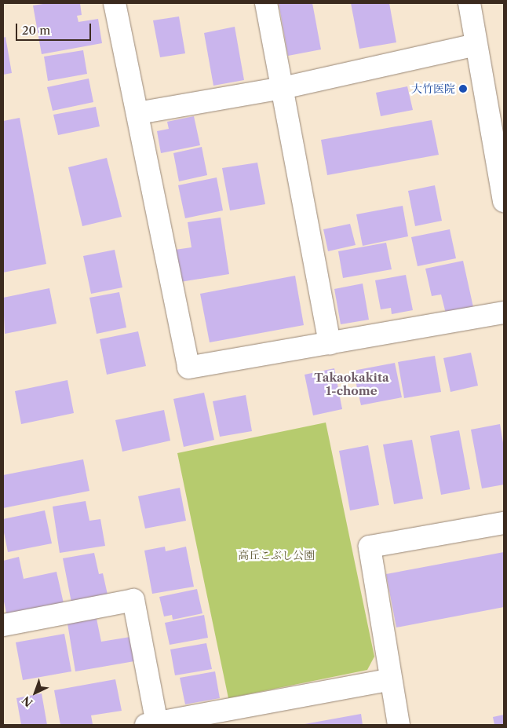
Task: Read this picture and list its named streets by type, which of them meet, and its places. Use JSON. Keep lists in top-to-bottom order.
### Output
{
  "districts": ["Takaokakita 1-chome"],
  "parks": ["高丘こぶし公園"],
  "places": ["大竹医院"],
  "scale_bar": "20 m",
  "north": "bottom left"
}
